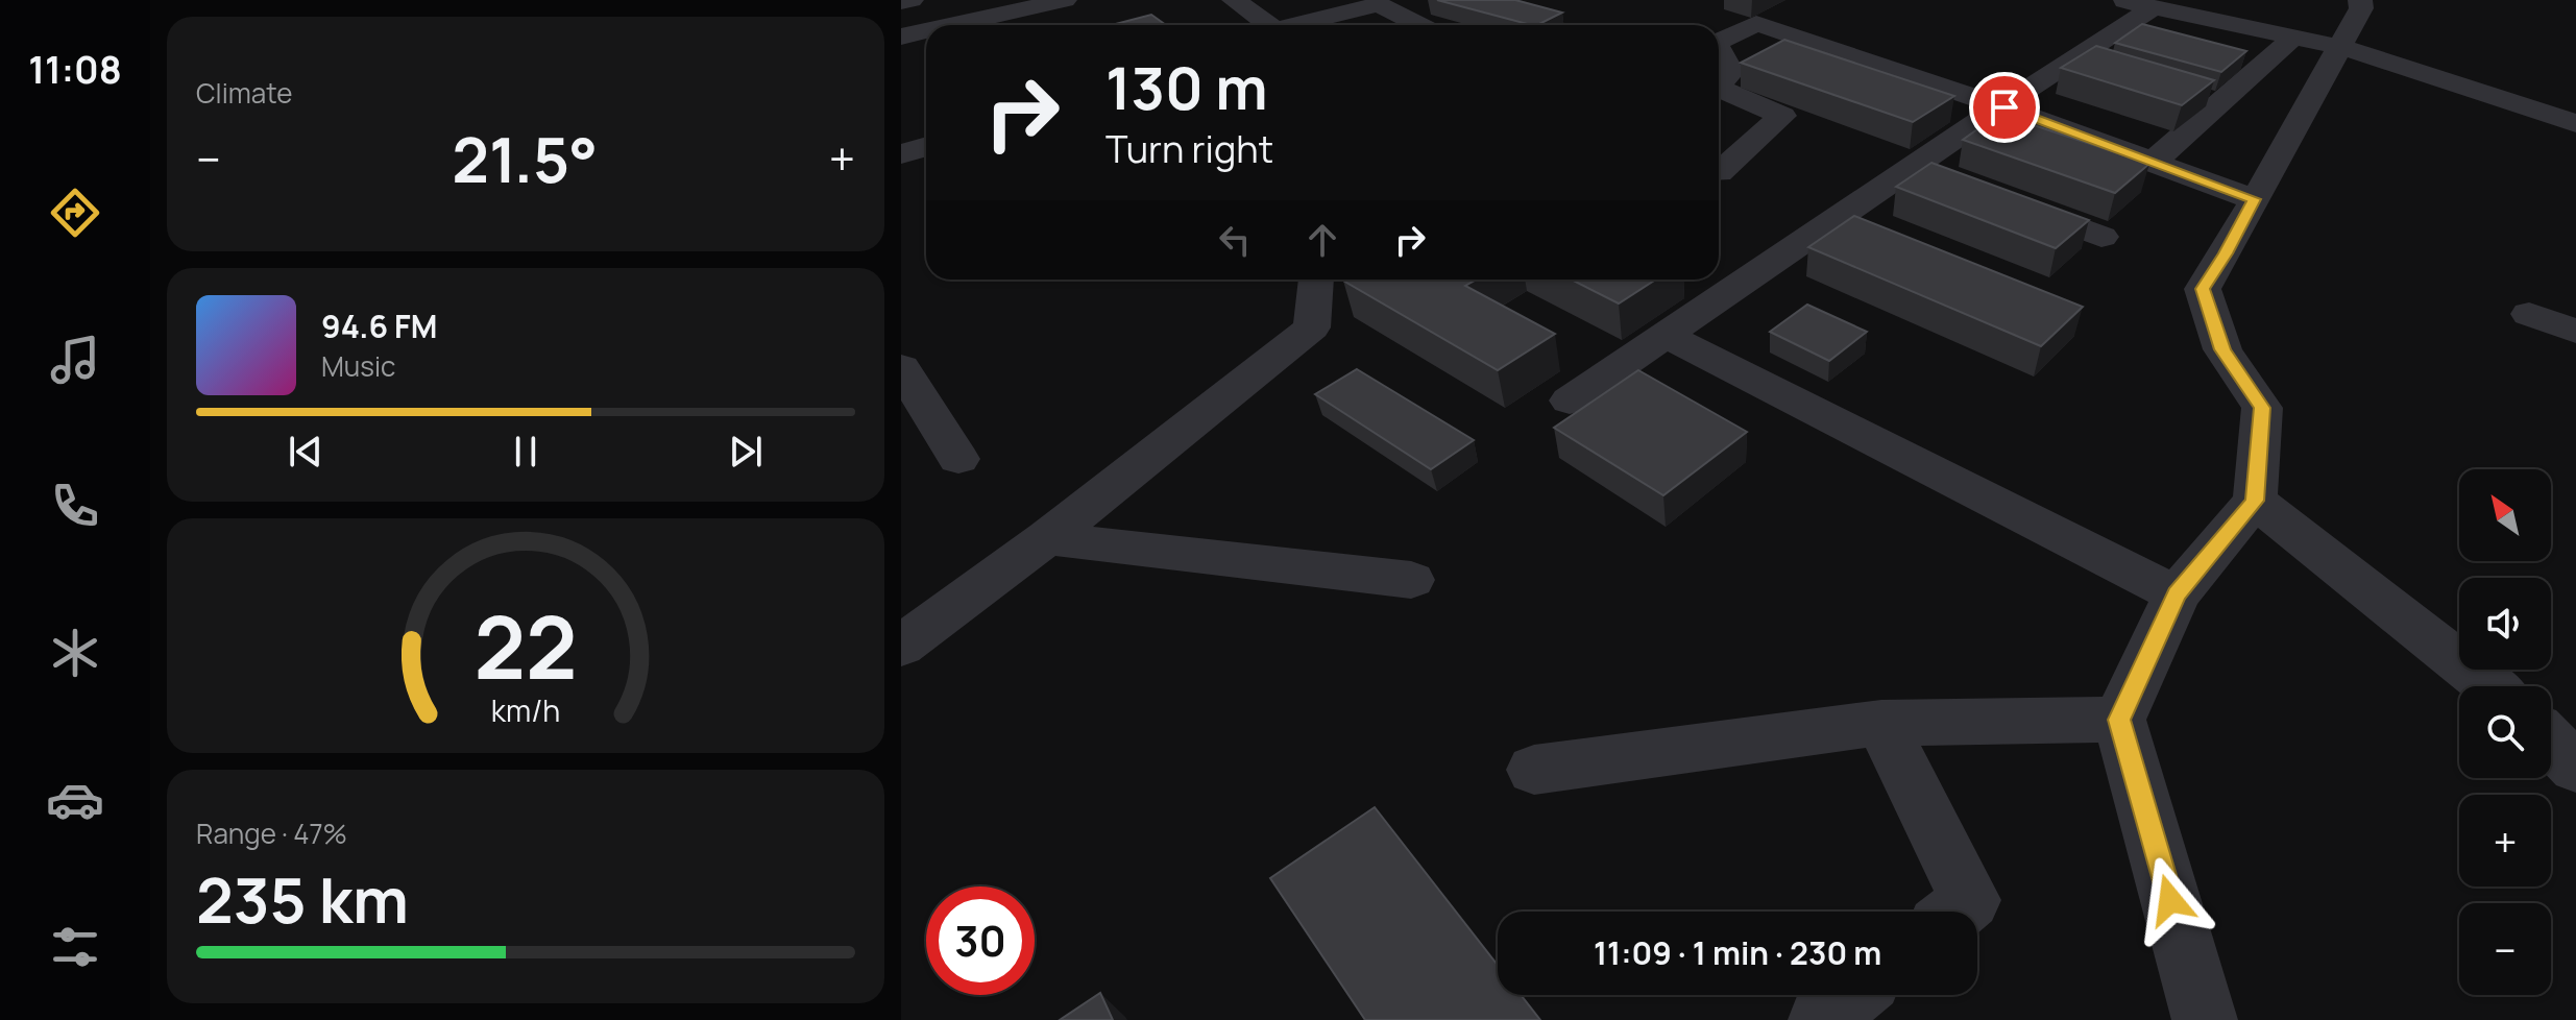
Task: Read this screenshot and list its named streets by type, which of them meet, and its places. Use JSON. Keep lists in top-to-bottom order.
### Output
{
  "north": "top left",
  "page": {
    "tabs": "11:08",
    "tile": [
      "Climate",
      ["Range · 47%", "235 km"]
    ],
    "turn": ["130 m", "Turn right"],
    "heat": ["−", "21.5°", "+"],
    "song": ["94.6 FM", "Music"],
    "map_buttons": ["+", "−"],
    "limit": "30",
    "trip": "11:09 · 1 min · 230 m",
    "gauge": ["22", "km/h"]
  }
}
